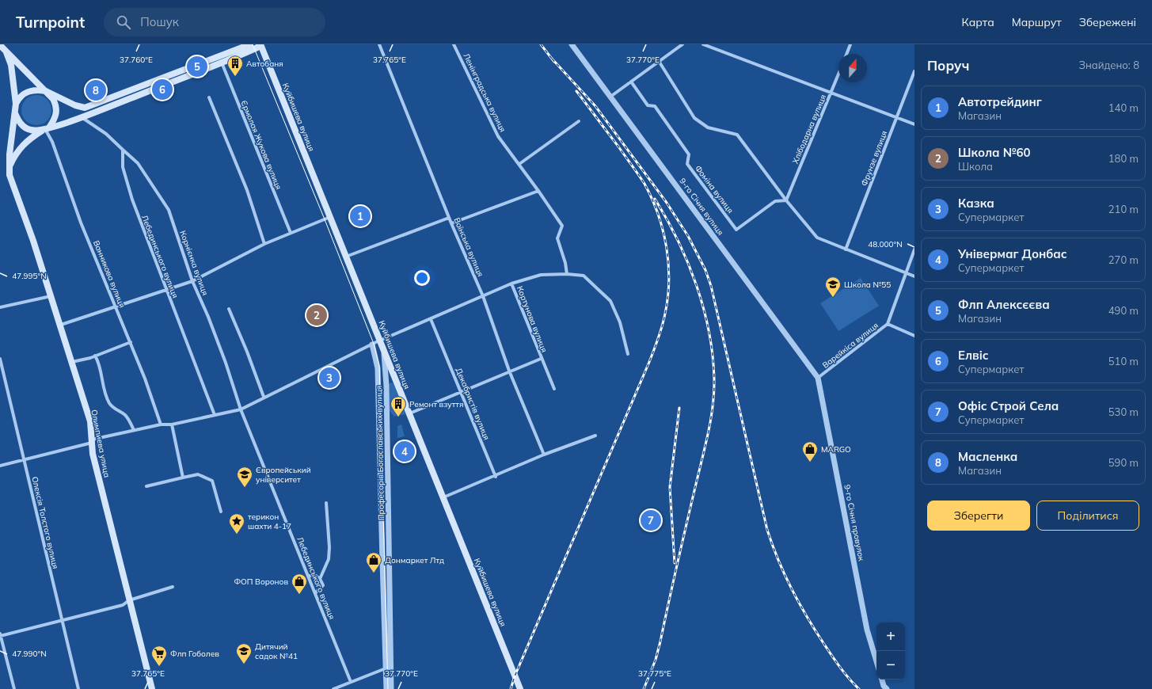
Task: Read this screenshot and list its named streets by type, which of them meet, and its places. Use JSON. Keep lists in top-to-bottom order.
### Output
{
  "streets": {
    "main road": ["Куйбишева вулиця", "Олимпиева улица"],
    "street": [
      "Ленінградська вулиця",
      "Хлібодарна вулиця",
      "Єрмолая Жукова вулиця",
      "Фрунзе вулиця",
      "Фоміна вулиця",
      "9-го Січня вулиця",
      "Воїнська вулиця",
      "Лебединського вулиця",
      "Корнієнка вулиця",
      "Ванникова вулиця",
      "Кортунова вулиця",
      "Варейкіса вулиця",
      "Декабристів вулиця",
      "Професорів Богославських вулиця",
      "Олексія Толстого вулиця",
      "9-го Січня провулок"
    ]
  },
  "crossings": [
    ["Ленінградська вулиця", "Кортунова вулиця"],
    ["Куйбишева вулиця", "Професорів Богославських вулиця"],
    ["Хлібодарна вулиця", "Фоміна вулиця"],
    ["9-го Січня вулиця", "Варейкіса вулиця"],
    ["9-го Січня вулиця", "9-го Січня провулок"],
    ["Лебединського вулиця", "Корнієнка вулиця"],
    ["Варейкіса вулиця", "9-го Січня провулок"]
  ],
  "places": {
    "building": ["Автобаня", "Ремонт взуття"],
    "school or university": ["Школа №55", "Європейський університет", "Дитячий садок №41"],
    "shop": ["MARGO", "Донмаркет Лтд", "ФОП Воронов"],
    "place": ["терикон шахти 4-17"],
    "supermarket": ["Флп Гоболев"]
  },
  "north": "top",
  "page": {
    "header": "Turnpoint",
    "search": "Пошук",
    "nav": ["Карта", "Маршрут", "Збережені"],
    "heading": ["Поруч", "Знайдено: 8"],
    "pins": [
      "5",
      "6",
      "8",
      "1",
      "2",
      "3",
      "4",
      "7"
    ],
    "list": [
      {
        "mark": "1",
        "name": "Автотрейдинг",
        "note": "Магазин",
        "value": "140 m"
      },
      {
        "mark": "2",
        "name": "Школа №60",
        "note": "Школа",
        "value": "180 m"
      },
      {
        "mark": "3",
        "name": "Казка",
        "note": "Супермаркет",
        "value": "210 m"
      },
      {
        "mark": "4",
        "name": "Універмаг Донбас",
        "note": "Супермаркет",
        "value": "270 m"
      },
      {
        "mark": "5",
        "name": "Флп Алексєєва",
        "note": "Магазин",
        "value": "490 m"
      },
      {
        "mark": "6",
        "name": "Елвіс",
        "note": "Супермаркет",
        "value": "510 m"
      },
      {
        "mark": "7",
        "name": "Офіс Строй Села",
        "note": "Супермаркет",
        "value": "530 m"
      },
      {
        "mark": "8",
        "name": "Масленка",
        "note": "Магазин",
        "value": "590 m"
      }
    ],
    "buttons": ["Зберегти", "Поділитися"],
    "map_buttons": ["+", "−"]
  },
  "coordinates": [
    "37.760°E",
    "37.765°E",
    "37.770°E",
    "48.000°N",
    "47.995°N",
    "47.990°N",
    "37.775°E"
  ]
}
